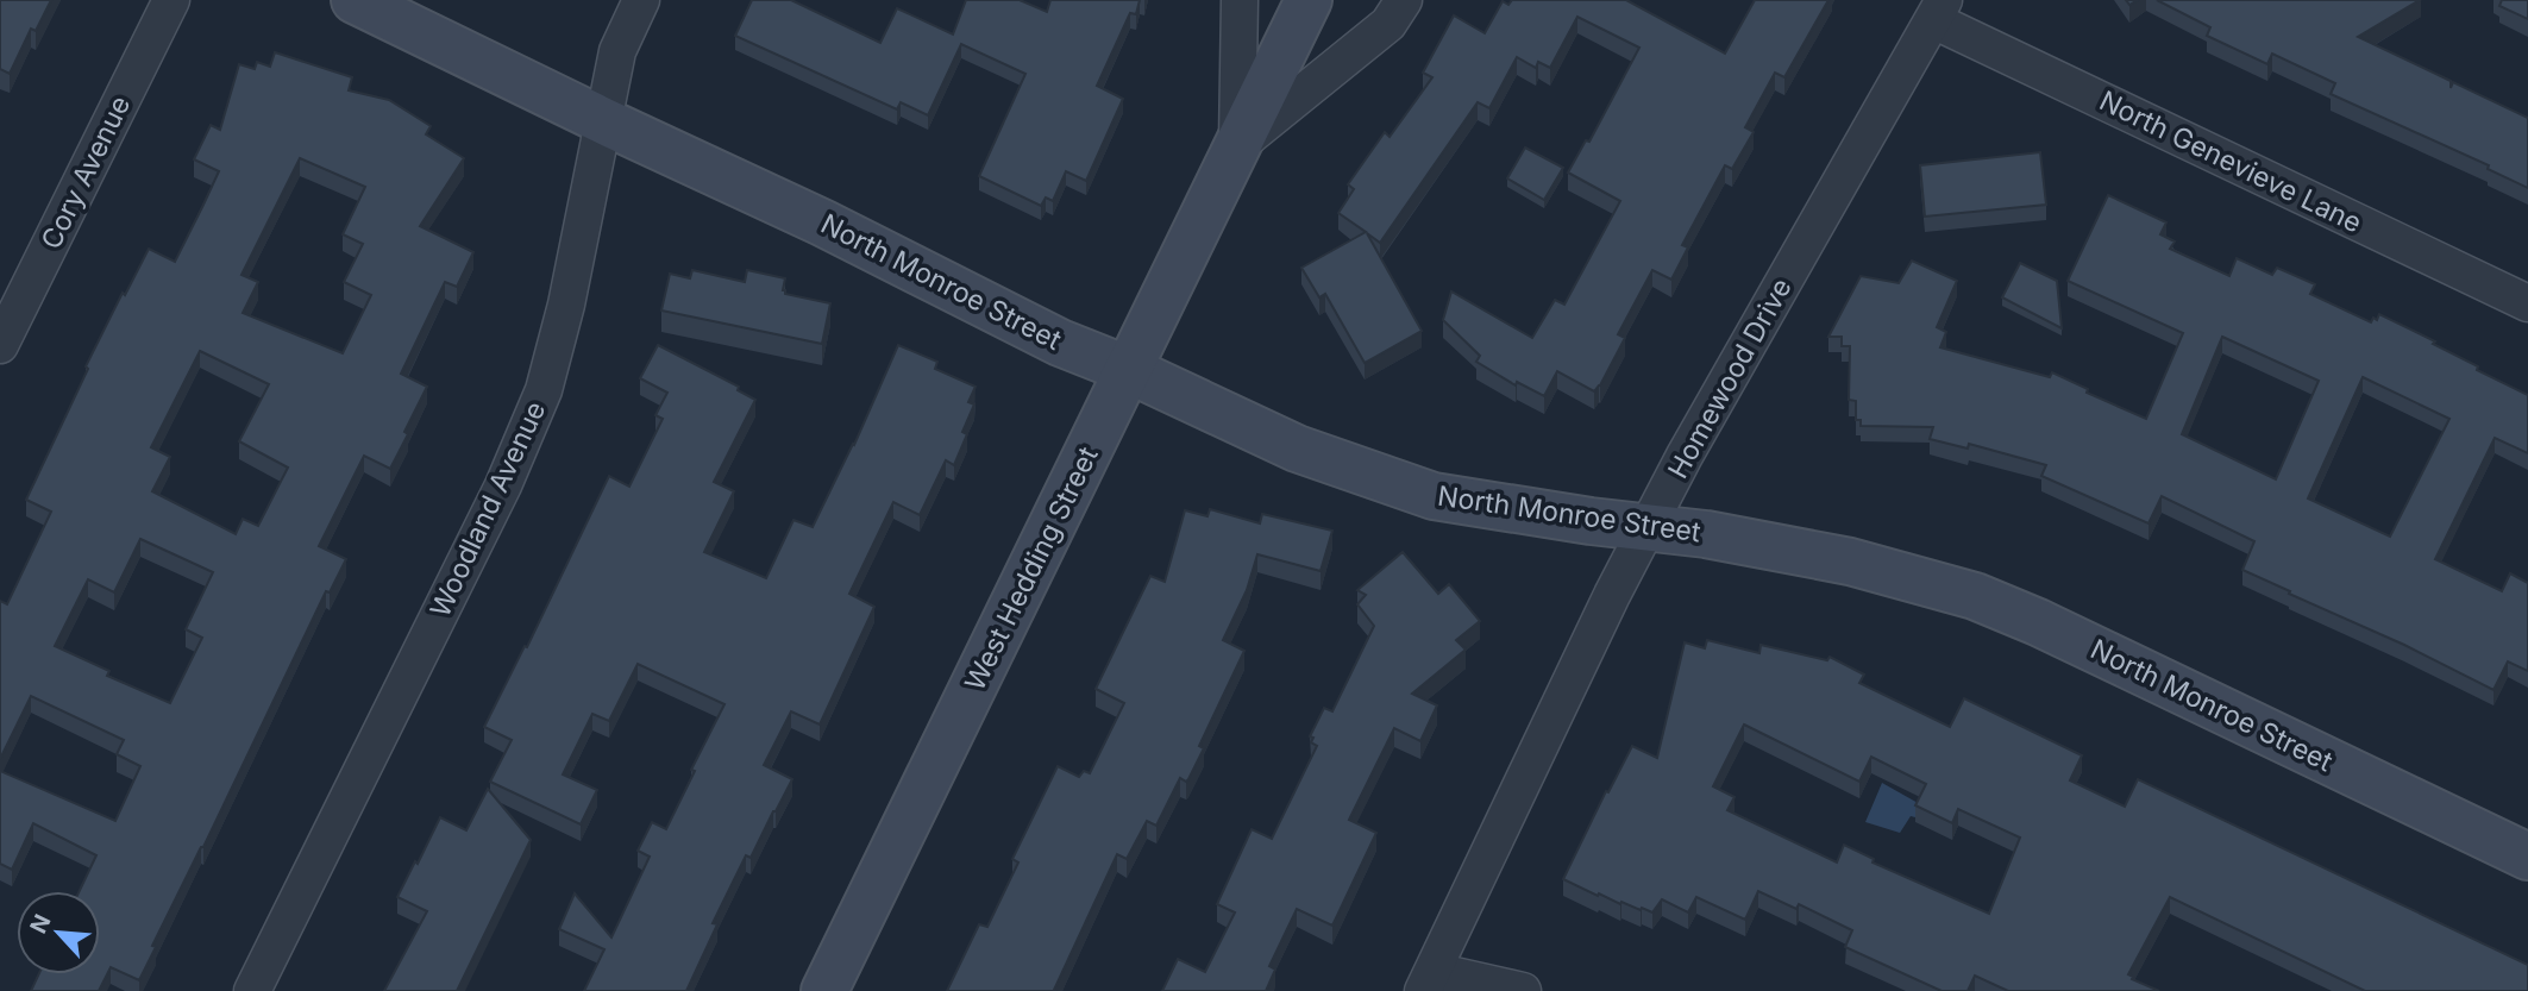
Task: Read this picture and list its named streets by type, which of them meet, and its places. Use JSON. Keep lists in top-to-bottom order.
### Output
{
  "streets": {
    "main road": ["North Monroe Street", "West Hedding Street"],
    "street": [
      "North Genevieve Lane",
      "Cory Avenue",
      "Homewood Drive",
      "Woodland Avenue"
    ]
  },
  "crossings": [
    ["North Genevieve Lane", "Homewood Drive"],
    ["North Monroe Street", "Homewood Drive"],
    ["North Monroe Street", "Woodland Avenue"],
    ["North Monroe Street", "West Hedding Street"]
  ],
  "north": "top left"
}
